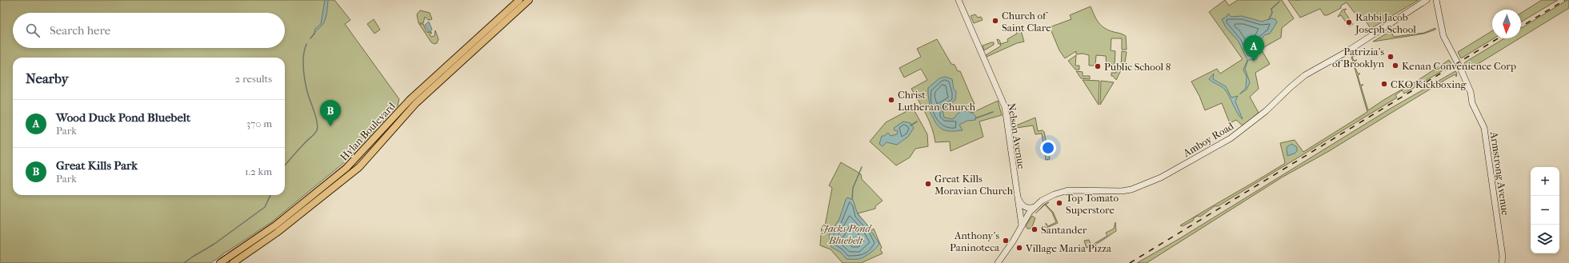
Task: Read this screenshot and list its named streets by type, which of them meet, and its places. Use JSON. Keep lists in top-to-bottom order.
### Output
{
  "streets": {
    "main road": [
      "Hylan Boulevard",
      "Nelson Avenue",
      "Amboy Road",
      "Armstrong Avenue"
    ]
  },
  "crossings": [
    ["Nelson Avenue", "Amboy Road"]
  ],
  "parks": ["Jacks Pond Bluebelt"],
  "places": [
    "Church of Saint Clare",
    "Rabbi Jacob Joseph School",
    "Patrizia’s of Brooklyn",
    "Kenan Convenience Corp",
    "Public School 8",
    "CKO Kickboxing",
    "Christ Lutheran Church",
    "Great Kills Moravian Church",
    "Top Tomato Superstore",
    "Santander",
    "Anthony's Paninoteca",
    "Village Maria Pizza"
  ],
  "north": "bottom",
  "page": {
    "search": "Search here",
    "pins": ["A", "B"],
    "heading": ["Nearby", "2 results"],
    "list": [
      {
        "mark": "A",
        "name": "Wood Duck Pond Bluebelt",
        "note": "Park",
        "value": "370 m"
      },
      {
        "mark": "B",
        "name": "Great Kills Park",
        "note": "Park",
        "value": "1.2 km"
      }
    ],
    "map_buttons": ["+", "−"]
  }
}
